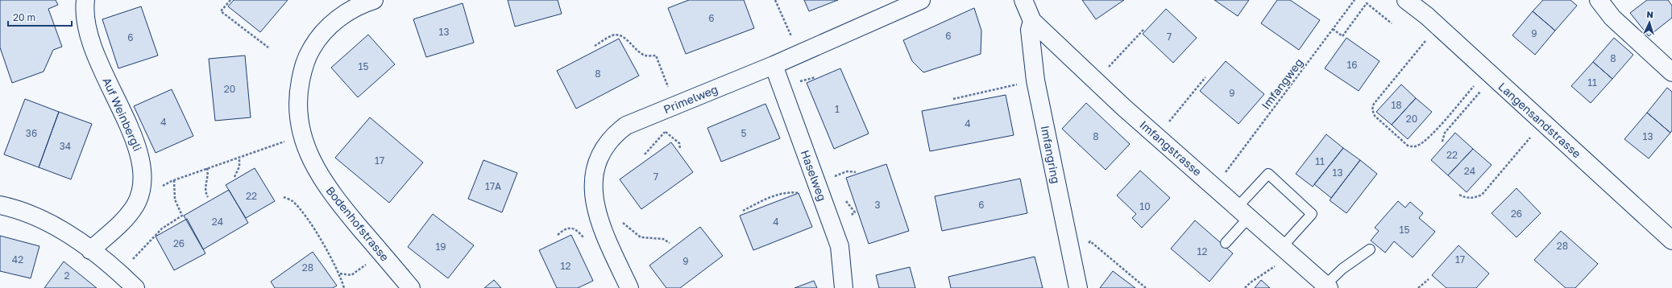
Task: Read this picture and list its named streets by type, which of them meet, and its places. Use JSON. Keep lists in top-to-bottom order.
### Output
{
  "streets": {
    "street": [
      "Primelweg",
      "Auf Weinbergli",
      "Langensandstrasse",
      "Imfangstrasse",
      "Imfangring",
      "Haselweg",
      "Bodenhofstrasse"
    ],
    "path": ["Imfangweg"]
  },
  "crossings": [
    ["Primelweg", "Haselweg"],
    ["Imfangstrasse", "Imfangring"]
  ],
  "house_numbers": [
    "6",
    "13",
    "9",
    "6",
    "7",
    "6",
    "8",
    "16",
    "15",
    "8",
    "11",
    "20",
    "9",
    "18",
    "1",
    "20",
    "4",
    "4",
    "36",
    "5",
    "8",
    "13",
    "34",
    "22",
    "17",
    "11",
    "24",
    "13",
    "7",
    "17A",
    "22",
    "3",
    "6",
    "10",
    "26",
    "24",
    "4",
    "15",
    "26",
    "28",
    "19",
    "12",
    "42",
    "17",
    "9",
    "12",
    "28",
    "2"
  ],
  "scale_bar": "20 m",
  "north": "top"
}
